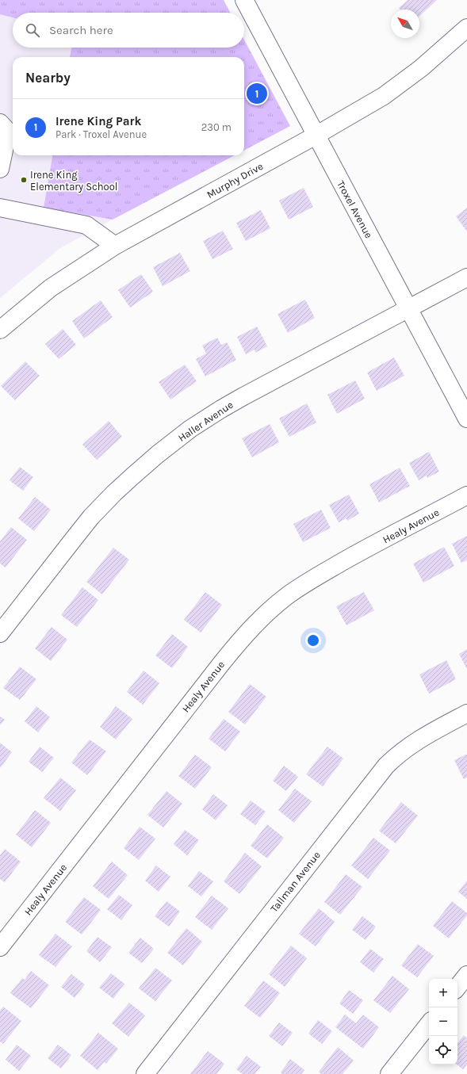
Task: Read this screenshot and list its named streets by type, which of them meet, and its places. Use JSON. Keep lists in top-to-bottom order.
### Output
{
  "streets": {
    "street": [
      "Murphy Drive",
      "Troxel Avenue",
      "Haller Avenue",
      "Healy Avenue",
      "Tallman Avenue"
    ]
  },
  "crossings": [
    ["Murphy Drive", "Troxel Avenue"],
    ["Troxel Avenue", "Haller Avenue"]
  ],
  "places": ["Irene King Elementary School"],
  "north": "top left",
  "page": {
    "search": "Search here",
    "heading": "Nearby",
    "pins": "1",
    "list": [
      {
        "mark": "1",
        "name": "Irene King Park",
        "note": "Park · Troxel Avenue",
        "value": "230 m"
      }
    ],
    "map_buttons": ["+", "−"]
  }
}
